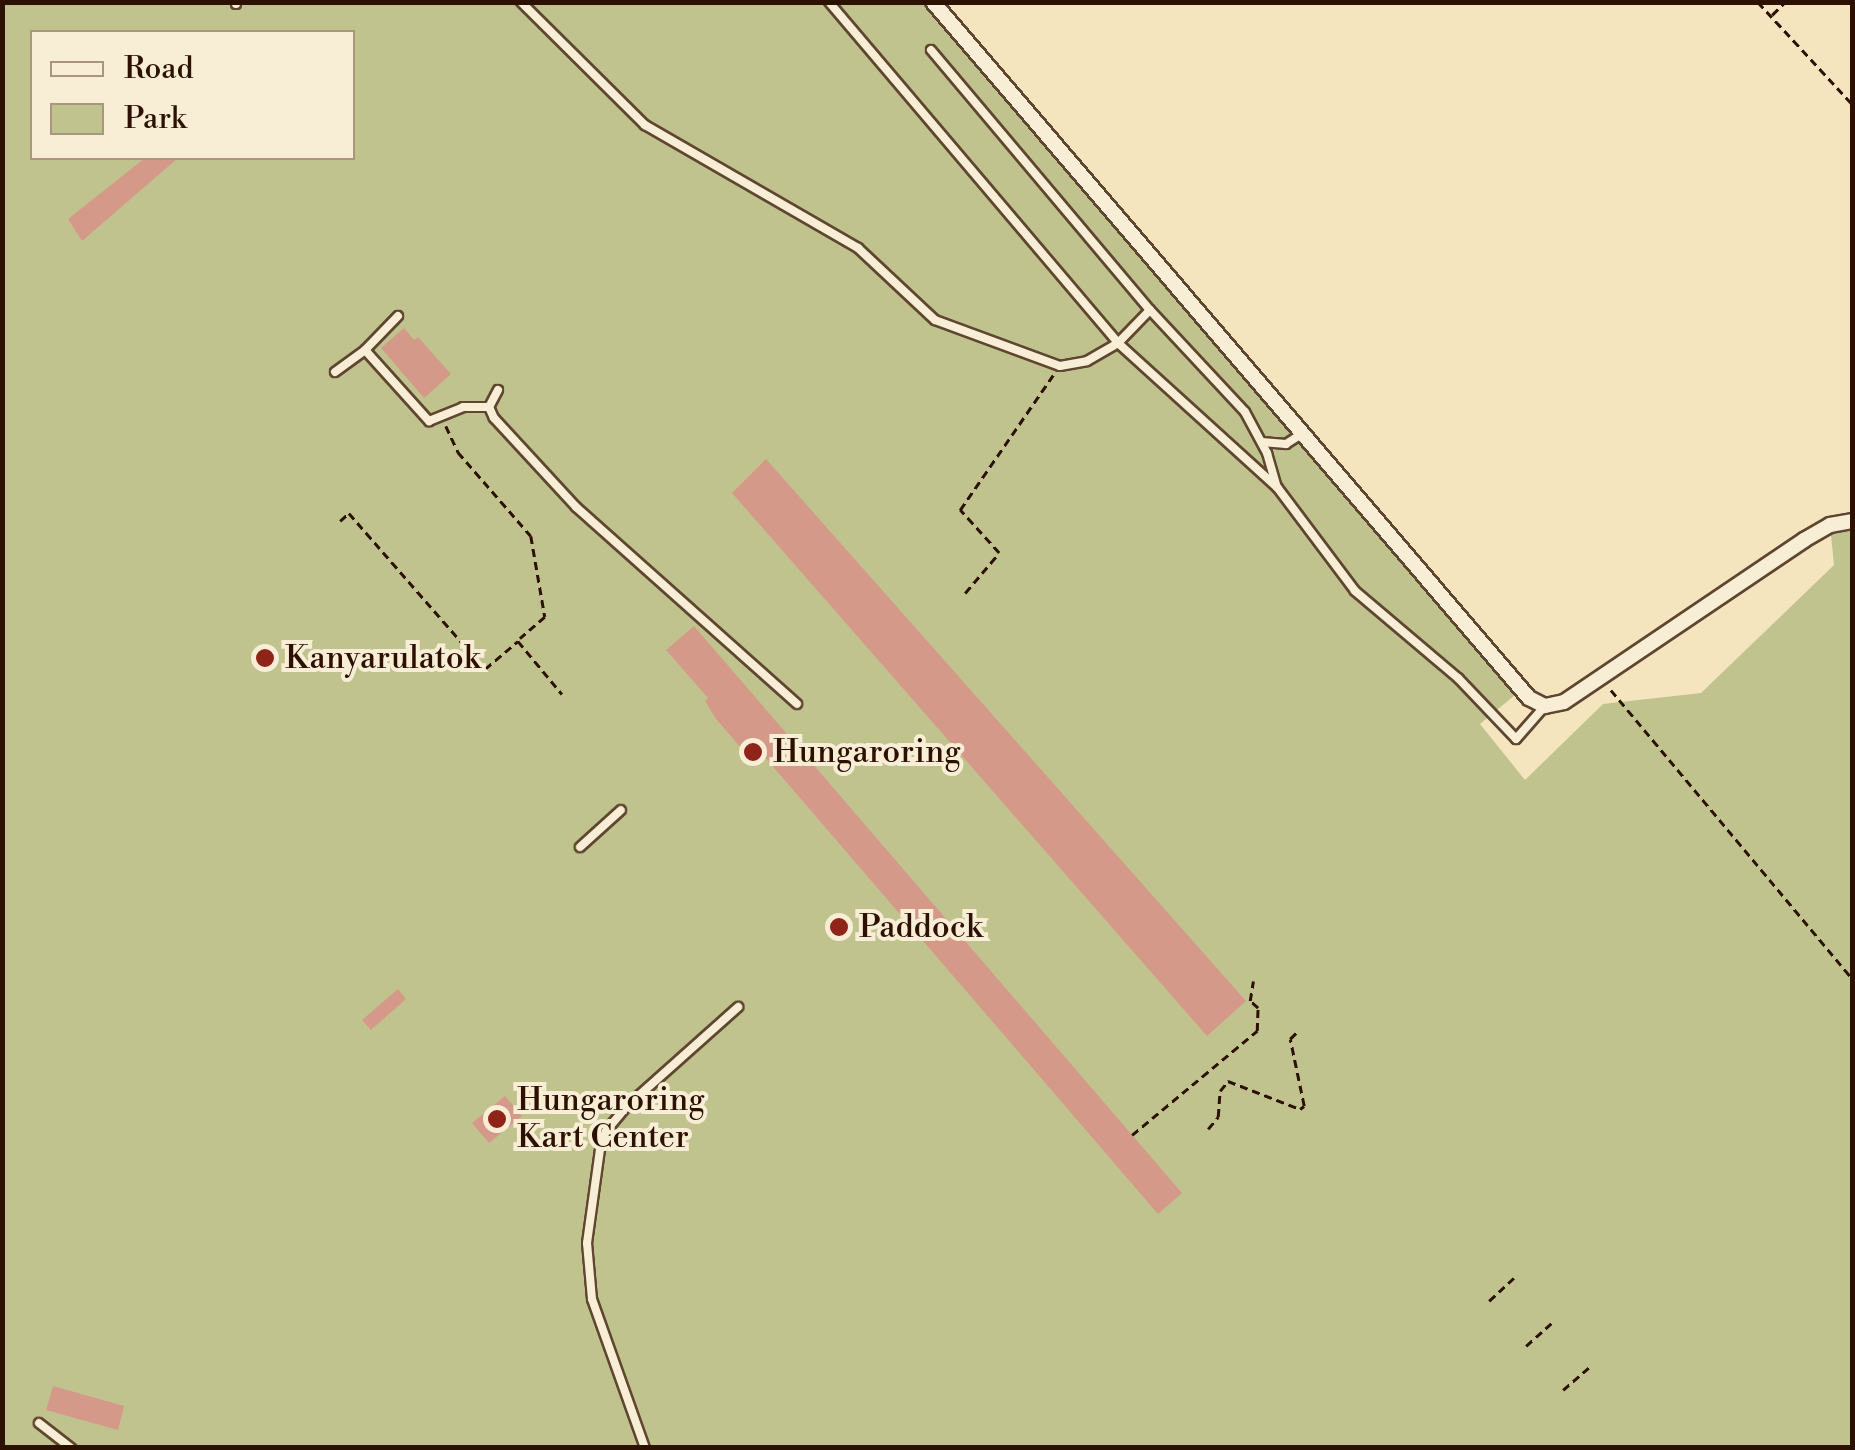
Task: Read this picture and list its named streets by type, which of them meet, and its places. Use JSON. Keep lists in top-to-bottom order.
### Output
{
  "places": [
    "Kanyarulatok",
    "Hungaroring",
    "Paddock",
    "Hungaroring Kart Center"
  ],
  "legend": ["Road", "Park"]
}
